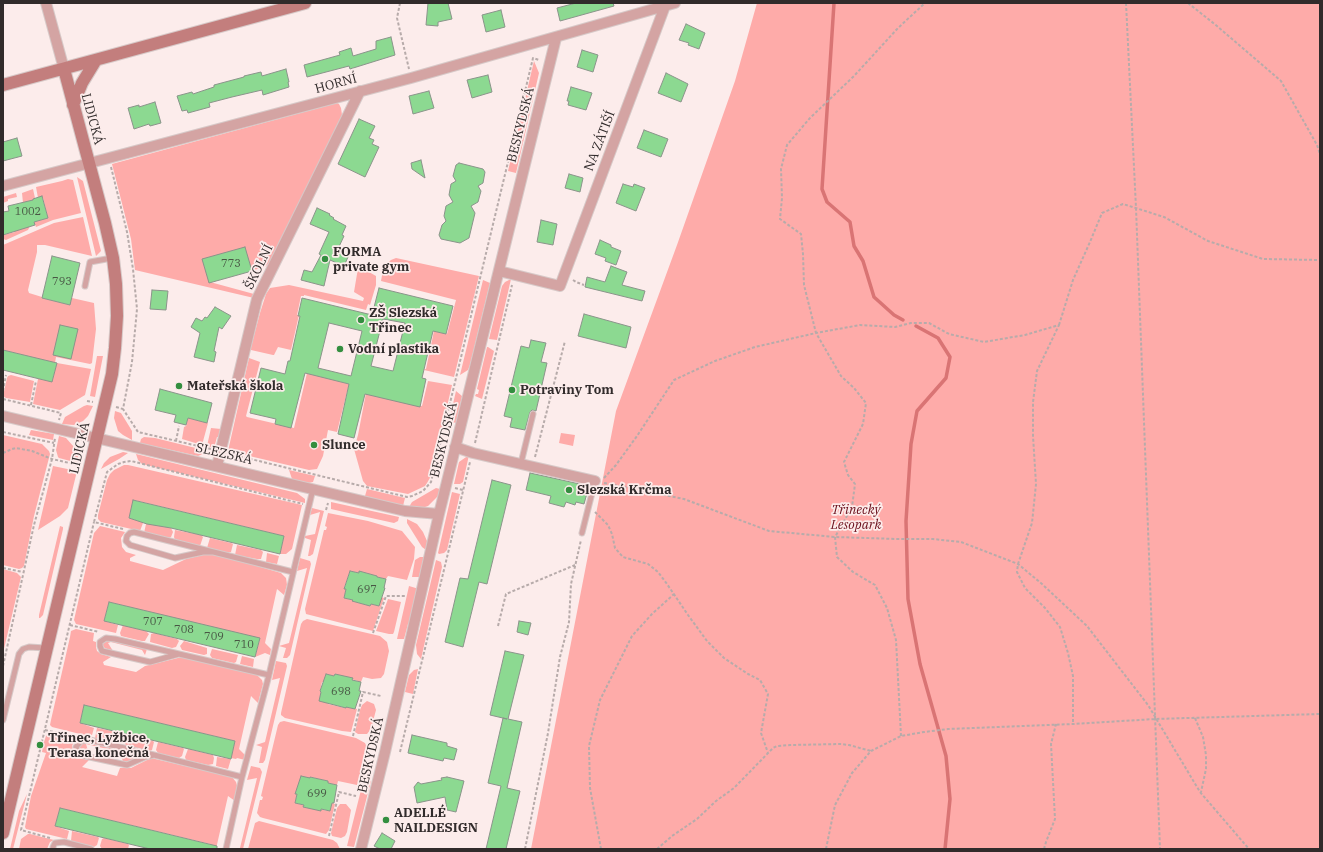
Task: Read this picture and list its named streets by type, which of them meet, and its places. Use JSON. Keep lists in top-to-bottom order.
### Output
{
  "streets": {
    "street": [
      "HORNÍ",
      "LIDICKÁ",
      "BESKYDSKÁ",
      "NA ZÁTIŠÍ",
      "ŠKOLNÍ",
      "SLEZSKÁ"
    ]
  },
  "crossings": [
    ["HORNÍ", "LIDICKÁ"],
    ["HORNÍ", "BESKYDSKÁ"],
    ["HORNÍ", "NA ZÁTIŠÍ"],
    ["HORNÍ", "ŠKOLNÍ"],
    ["LIDICKÁ", "SLEZSKÁ"],
    ["BESKYDSKÁ", "SLEZSKÁ"],
    ["ŠKOLNÍ", "SLEZSKÁ"]
  ],
  "parks": ["Třinecký Lesopark"],
  "places": [
    "FORMA private gym",
    "ZŠ Slezská Třinec",
    "Vodní plastika",
    "Mateřská škola",
    "Potraviny Tom",
    "Slunce",
    "Slezská Krčma",
    "Třinec, Lyžbice, Terasa konečná",
    "ADELLÉ NAILDESIGN"
  ],
  "house_numbers": [
    "1002",
    "773",
    "793",
    "697",
    "707",
    "708",
    "709",
    "710",
    "698",
    "699"
  ]
}
